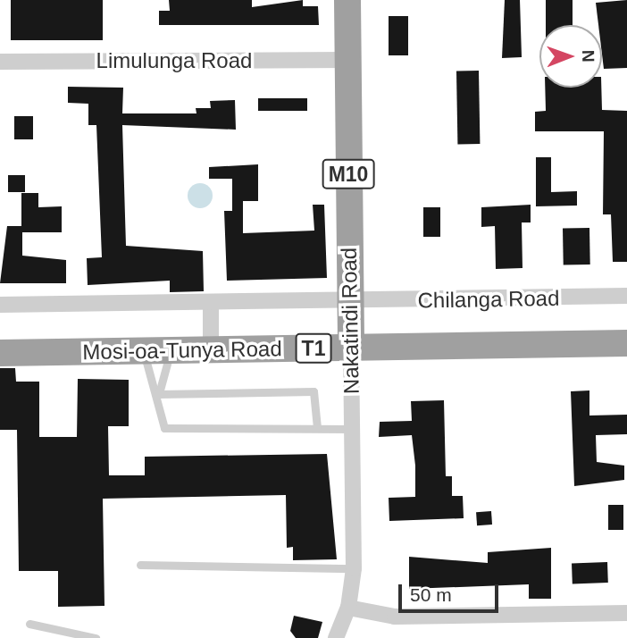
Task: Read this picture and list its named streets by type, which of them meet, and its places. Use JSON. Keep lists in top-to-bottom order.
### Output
{
  "streets": {
    "highway": [
      "M10",
      "Nakatindi Road",
      "T1",
      "Mosi-oa-Tunya Road"
    ],
    "street": ["Limulunga Road", "Chilanga Road"]
  },
  "crossings": [
    ["Limulunga Road", "Nakatindi Road"],
    ["Chilanga Road", "Nakatindi Road"],
    ["Nakatindi Road", "Mosi-oa-Tunya Road"]
  ],
  "scale_bar": "50 m",
  "north": "right"
}
